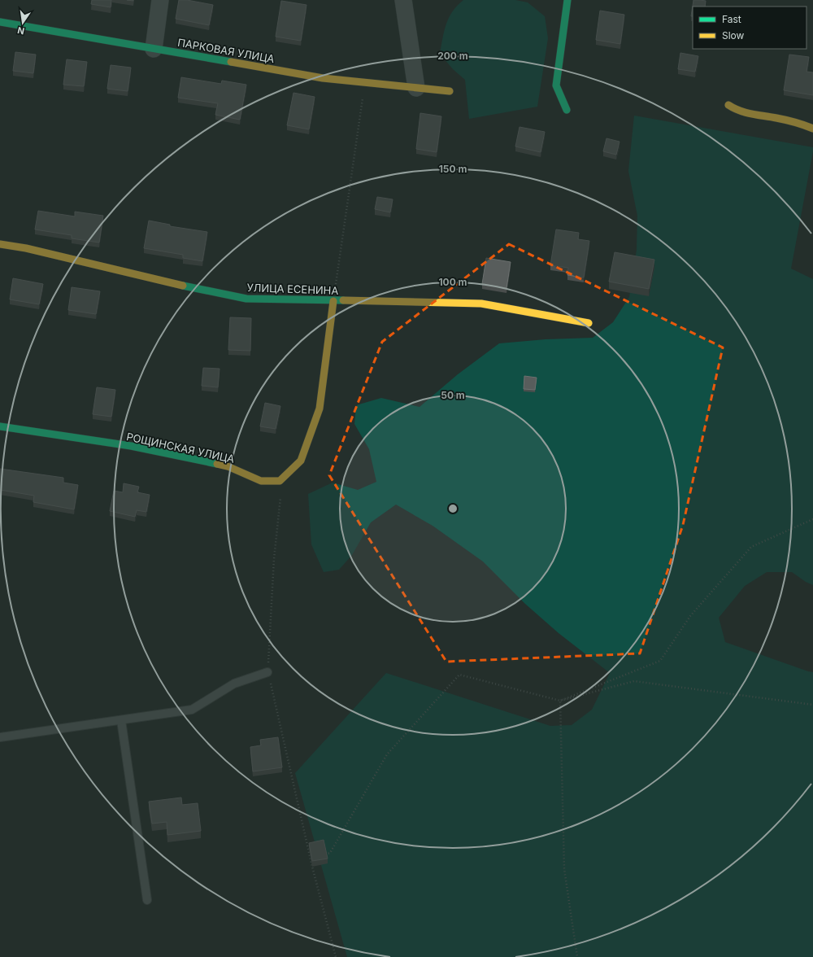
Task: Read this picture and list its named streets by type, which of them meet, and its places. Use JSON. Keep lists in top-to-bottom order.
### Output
{
  "streets": {
    "street": ["ПАРКОВАЯ УЛИЦА", "УЛИЦА ЕСЕНИНА", "РОЩИНСКАЯ УЛИЦА"]
  },
  "legend": ["Fast", "Slow"],
  "north": "bottom",
  "rings": [
    "200 m",
    "150 m",
    "100 m",
    "50 m"
  ]
}
